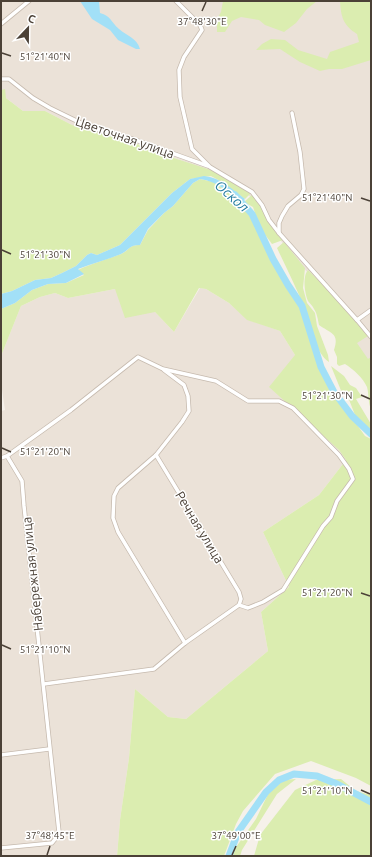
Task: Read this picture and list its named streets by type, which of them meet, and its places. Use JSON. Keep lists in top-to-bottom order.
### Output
{
  "streets": {
    "street": ["Цветочная улица", "Речная улица", "Набережная улица"]
  },
  "water": ["Оскол"],
  "north": "top",
  "coordinates": [
    "37°48'30\"E",
    "51°21'40\"N",
    "51°21'30\"N",
    "51°21'20\"N",
    "51°21'10\"N",
    "37°48'45\"E",
    "37°49'00\"E"
  ]
}
